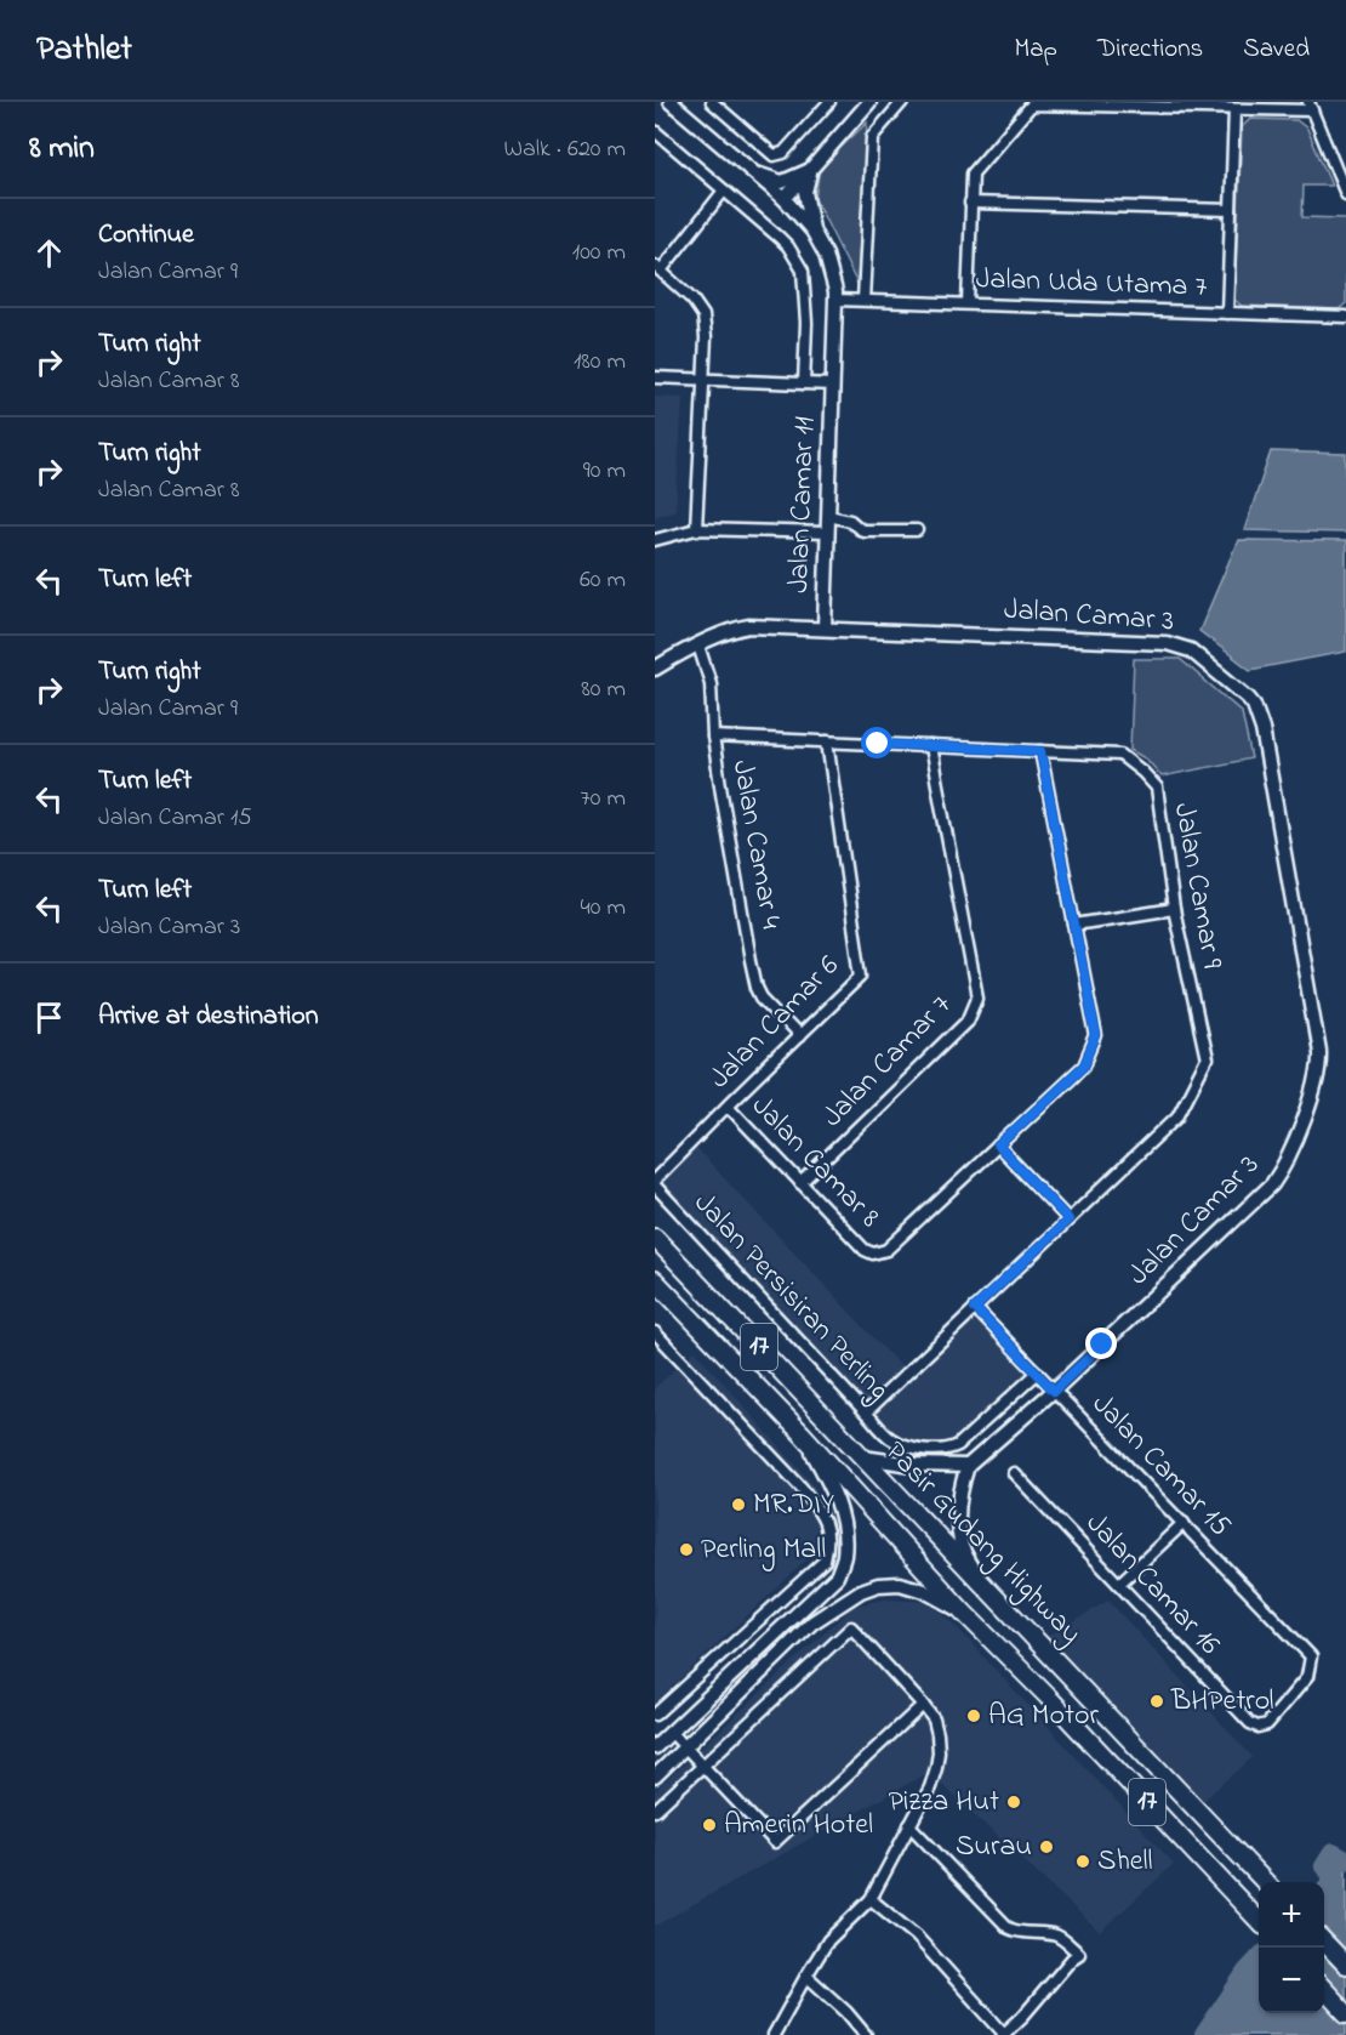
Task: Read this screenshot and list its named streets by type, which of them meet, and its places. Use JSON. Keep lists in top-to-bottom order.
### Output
{
  "streets": {
    "highway": ["17", "Pasir Gudang Highway"],
    "street": [
      "Jalan Uda Utama 7",
      "Jalan Camar 11",
      "Jalan Camar 3",
      "Jalan Camar 4",
      "Jalan Camar 9",
      "Jalan Camar 6",
      "Jalan Camar 7",
      "Jalan Camar 8",
      "Jalan Persisiran Perling",
      "Jalan Camar 15",
      "Jalan Camar 16"
    ]
  },
  "crossings": [
    ["Jalan Uda Utama 7", "Jalan Camar 11"],
    ["Jalan Camar 11", "Jalan Camar 3"],
    ["Jalan Camar 3", "Jalan Camar 4"],
    ["Jalan Camar 3", "Jalan Camar 15"],
    ["Jalan Camar 4", "Jalan Camar 9"],
    ["Jalan Camar 4", "Jalan Camar 6"],
    ["Jalan Camar 9", "Jalan Camar 6"],
    ["Jalan Camar 9", "Jalan Camar 7"],
    ["Jalan Camar 9", "Jalan Camar 8"],
    ["Jalan Camar 9", "Jalan Camar 15"],
    ["Jalan Camar 6", "Jalan Camar 8"],
    ["Jalan Camar 7", "Jalan Camar 8"],
    ["Jalan Persisiran Perling", "Jalan Camar 15"],
    ["Jalan Camar 15", "Jalan Camar 16"]
  ],
  "places": [
    "MR.DIY",
    "Perling Mall",
    "BHPetrol",
    "AG Motor",
    "Pizza Hut",
    "Amerin Hotel",
    "Surau",
    "Shell"
  ],
  "page": {
    "header": "Pathlet",
    "nav": ["Map", "Directions", "Saved"],
    "heading": ["8 min", "Walk · 620 m"],
    "list": [
      ["Continue", "Jalan Camar 9", "100 m"],
      ["Turn right", "Jalan Camar 8", "180 m"],
      ["Turn right", "Jalan Camar 8", "90 m"],
      ["Turn left", "60 m"],
      ["Turn right", "Jalan Camar 9", "80 m"],
      ["Turn left", "Jalan Camar 15", "70 m"],
      ["Turn left", "Jalan Camar 3", "40 m"],
      "Arrive at destination"
    ],
    "map_buttons": ["+", "−"]
  }
}
